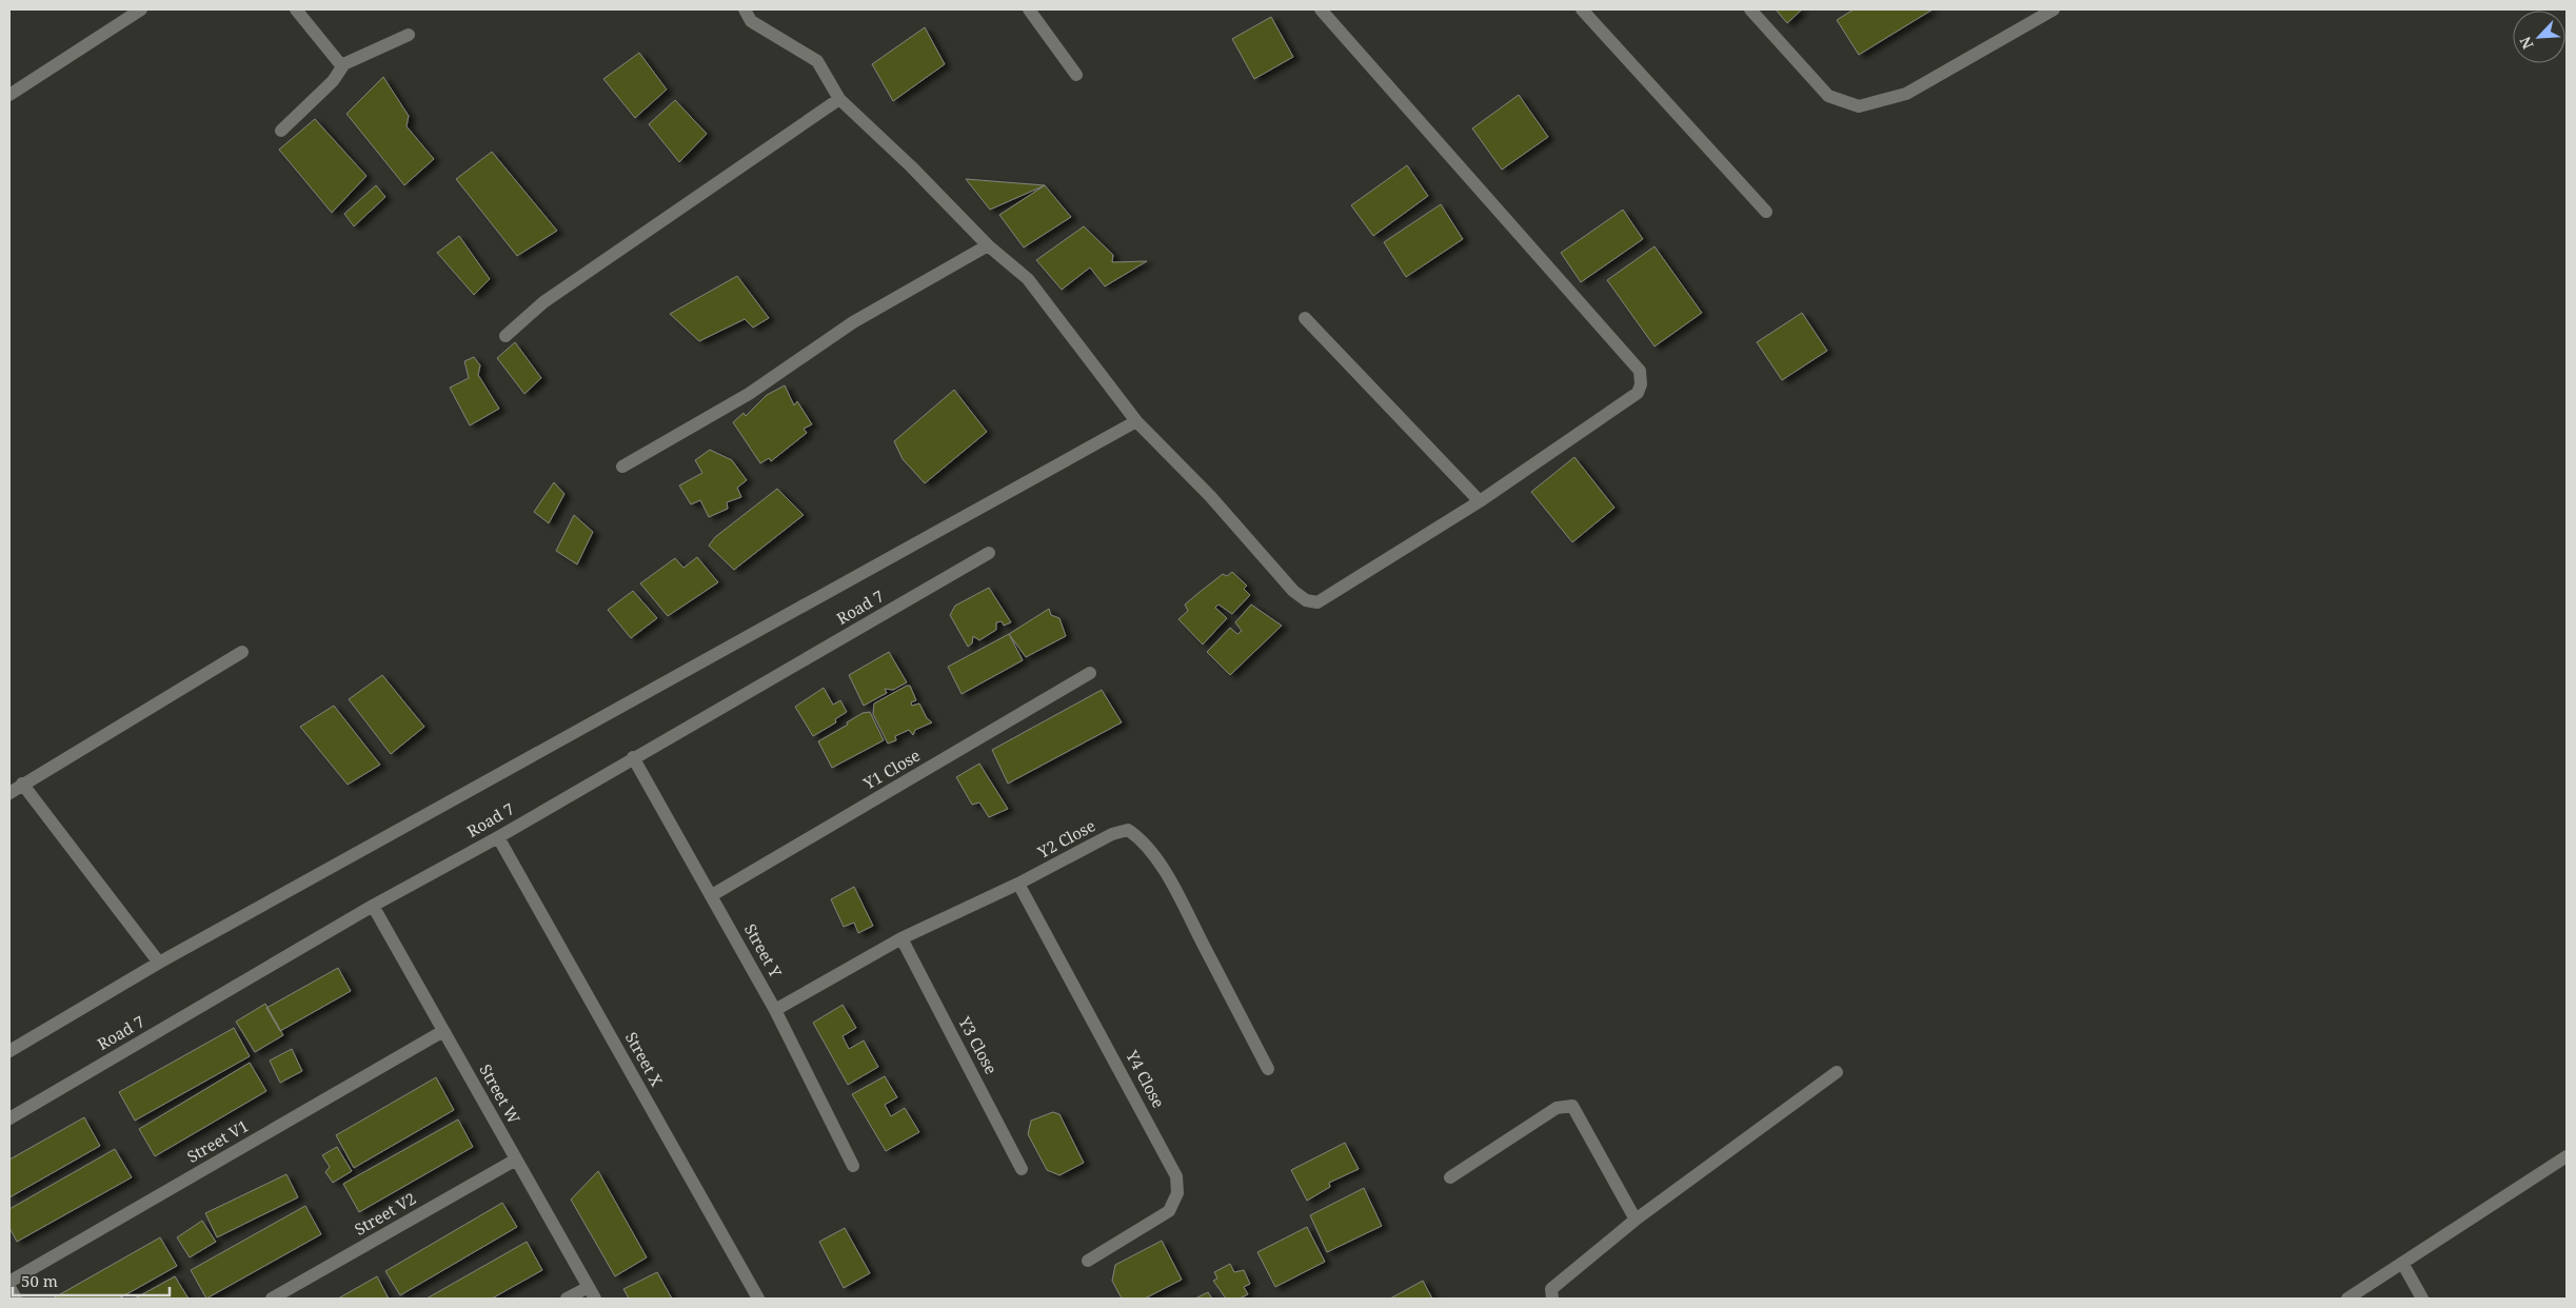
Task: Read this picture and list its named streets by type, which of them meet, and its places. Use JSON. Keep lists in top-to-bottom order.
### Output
{
  "streets": {
    "street": [
      "Road 7",
      "Y1 Close",
      "Y2 Close",
      "Street Y",
      "Y3 Close",
      "Street X",
      "Y4 Close",
      "Street W",
      "Street V1",
      "Street V2"
    ]
  },
  "crossings": [
    ["Road 7", "Street Y"],
    ["Road 7", "Street X"],
    ["Road 7", "Street W"],
    ["Y1 Close", "Street Y"],
    ["Y2 Close", "Street Y"],
    ["Y2 Close", "Y3 Close"],
    ["Y2 Close", "Y4 Close"],
    ["Street W", "Street V1"],
    ["Street W", "Street V2"]
  ],
  "scale_bar": "50 m",
  "north": "bottom left"
}
